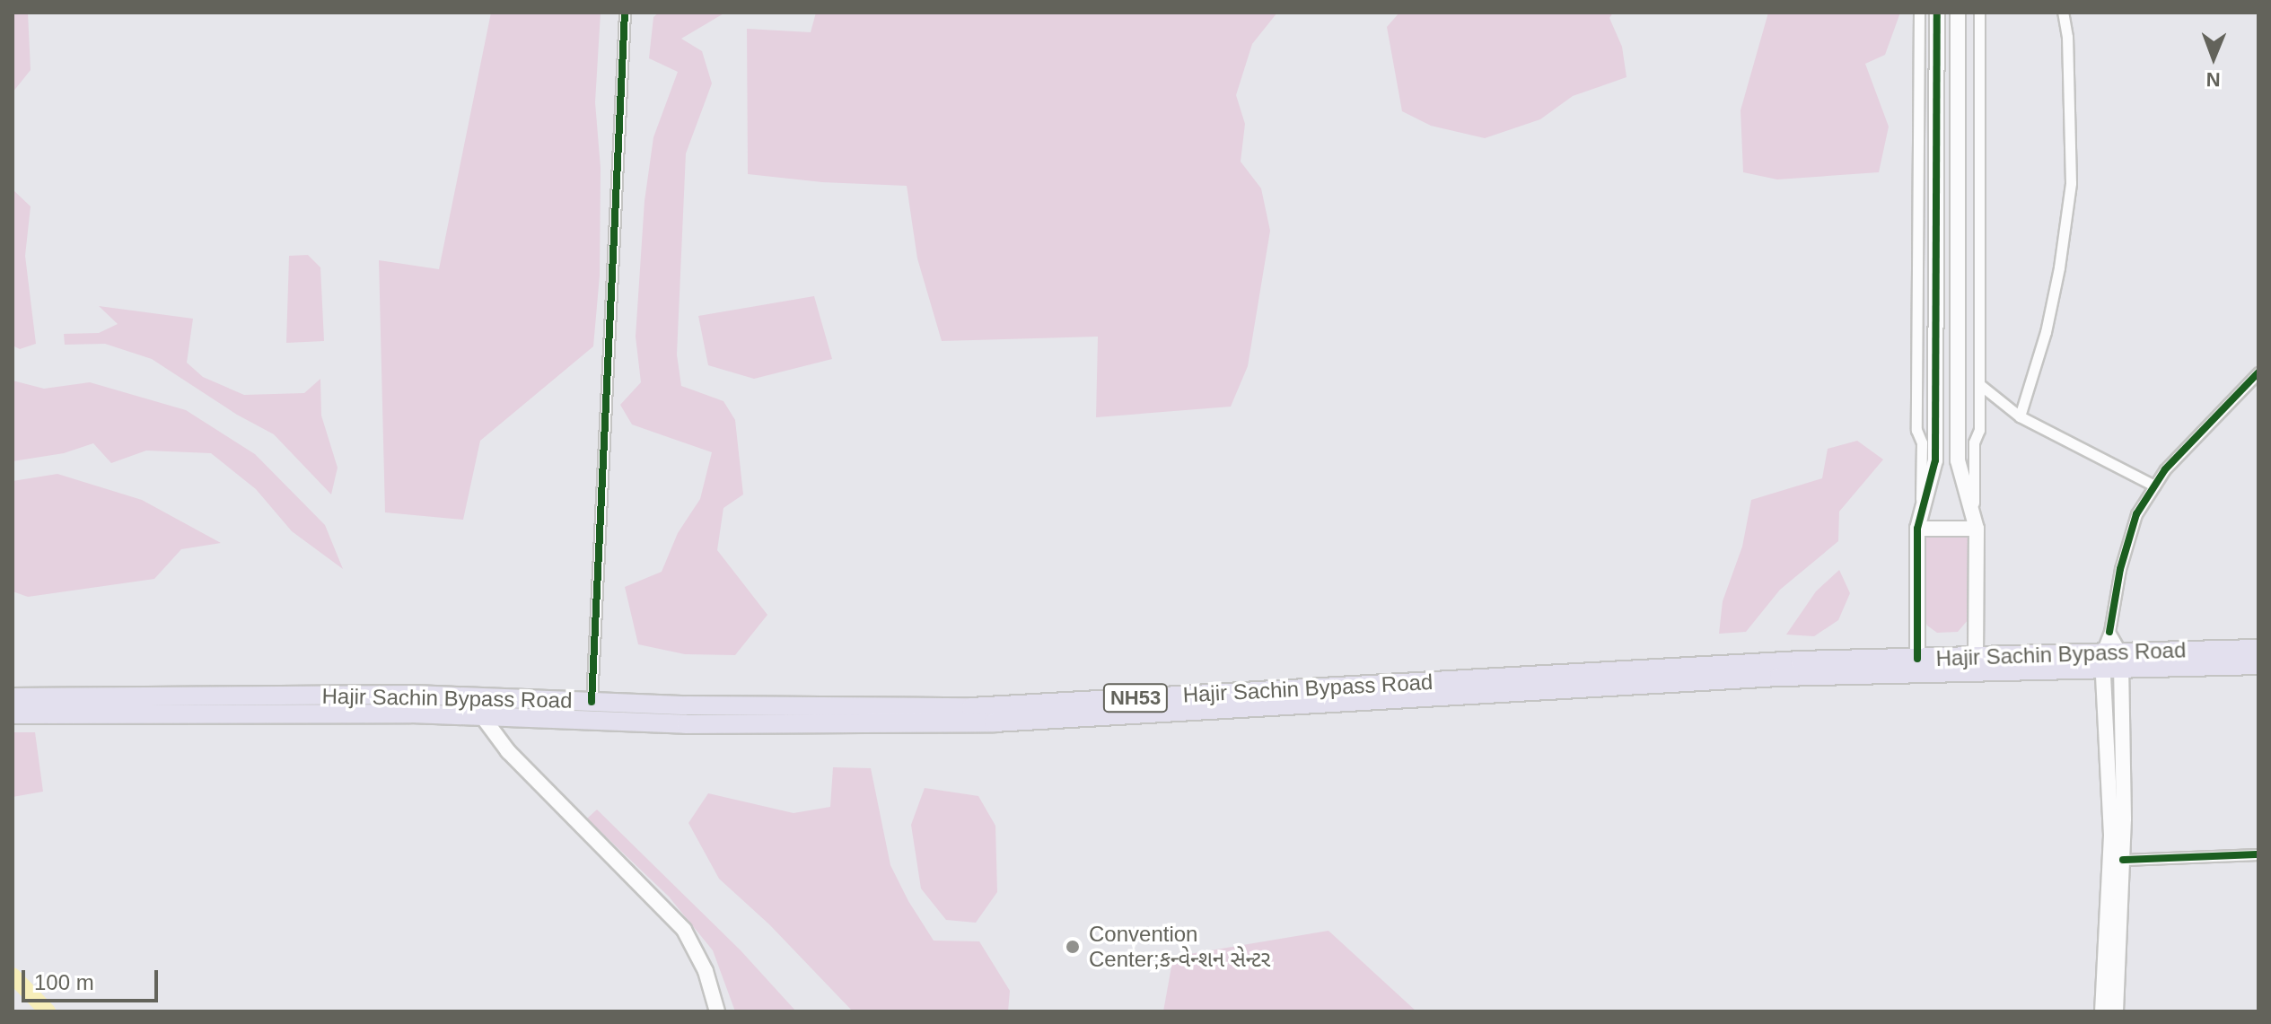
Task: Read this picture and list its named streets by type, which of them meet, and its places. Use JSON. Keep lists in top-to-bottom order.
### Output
{
  "streets": {
    "highway": ["Hajir Sachin Bypass Road", "NH53"]
  },
  "crossings": [
    ["Hajir Sachin Bypass Road", "NH53"]
  ],
  "places": ["Convention Center;કન્વેન્શન સેન્ટર"],
  "scale_bar": "100 m",
  "north": "bottom"
}
